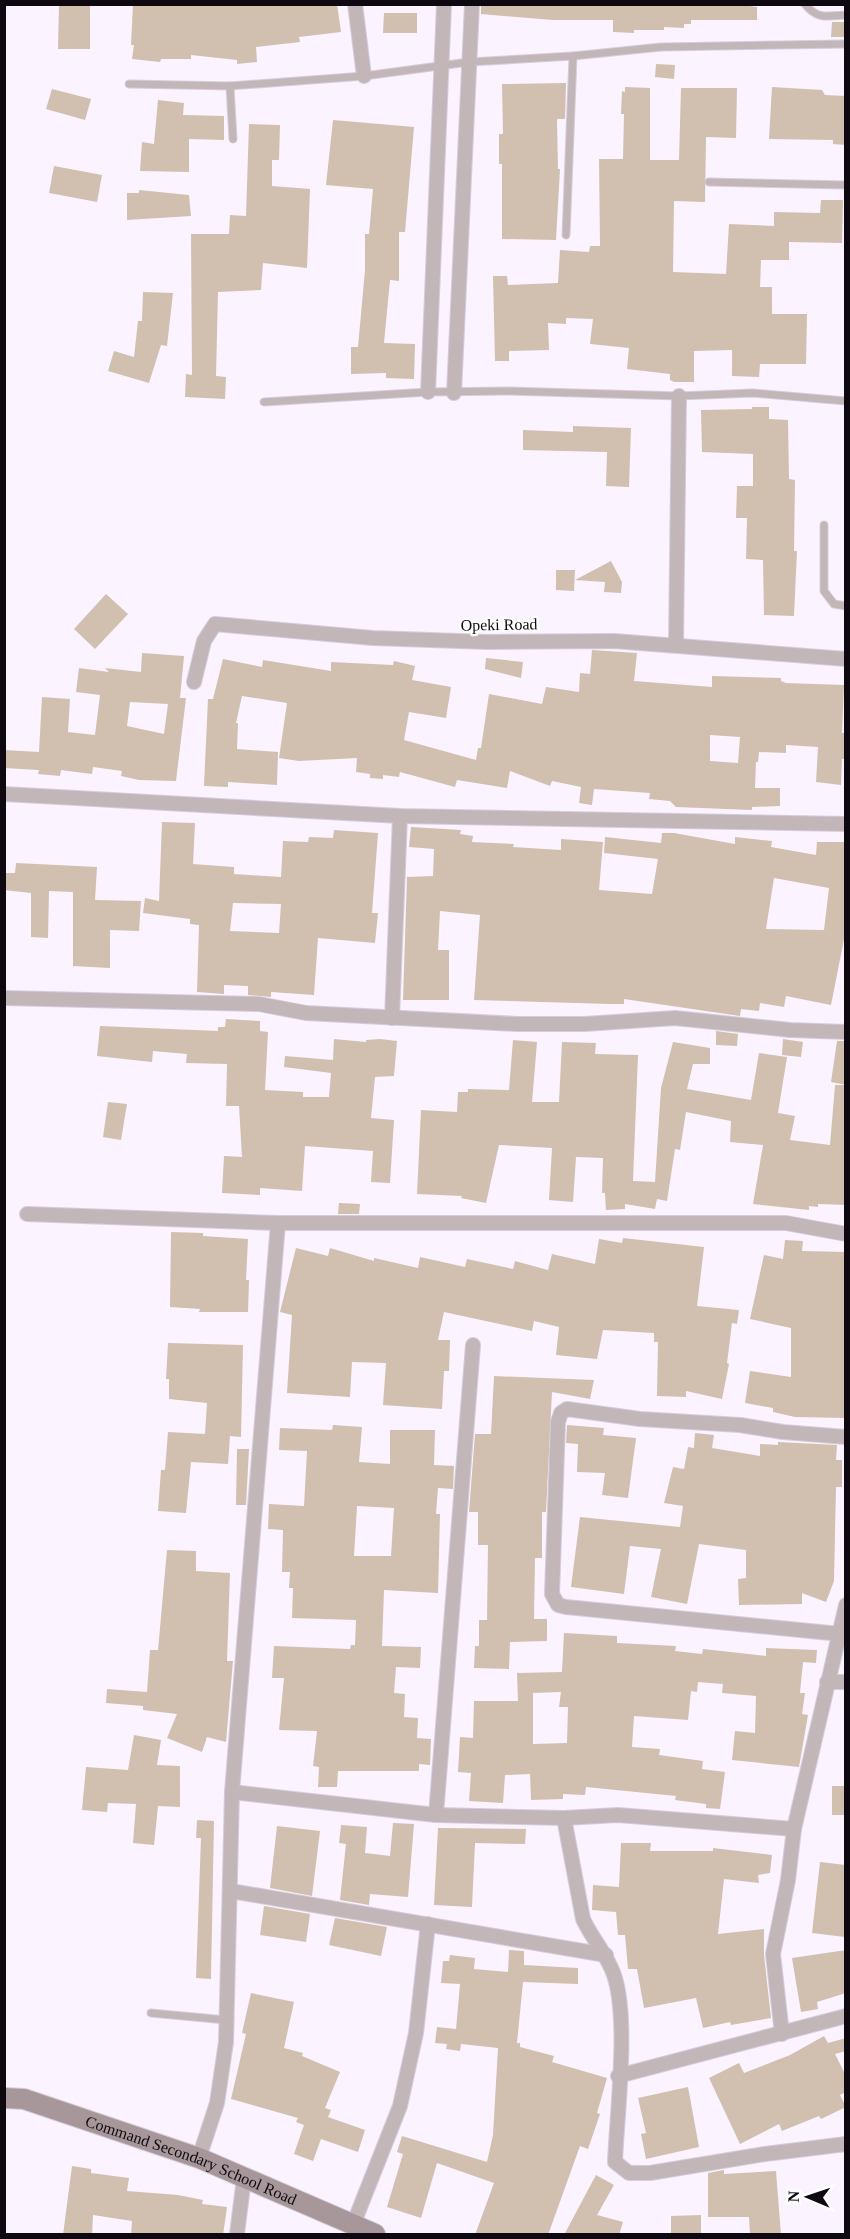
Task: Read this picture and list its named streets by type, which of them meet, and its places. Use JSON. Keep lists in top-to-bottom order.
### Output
{
  "streets": {
    "main road": ["Command Secondary School Road"],
    "street": ["Opeki Road"]
  },
  "north": "left"
}
